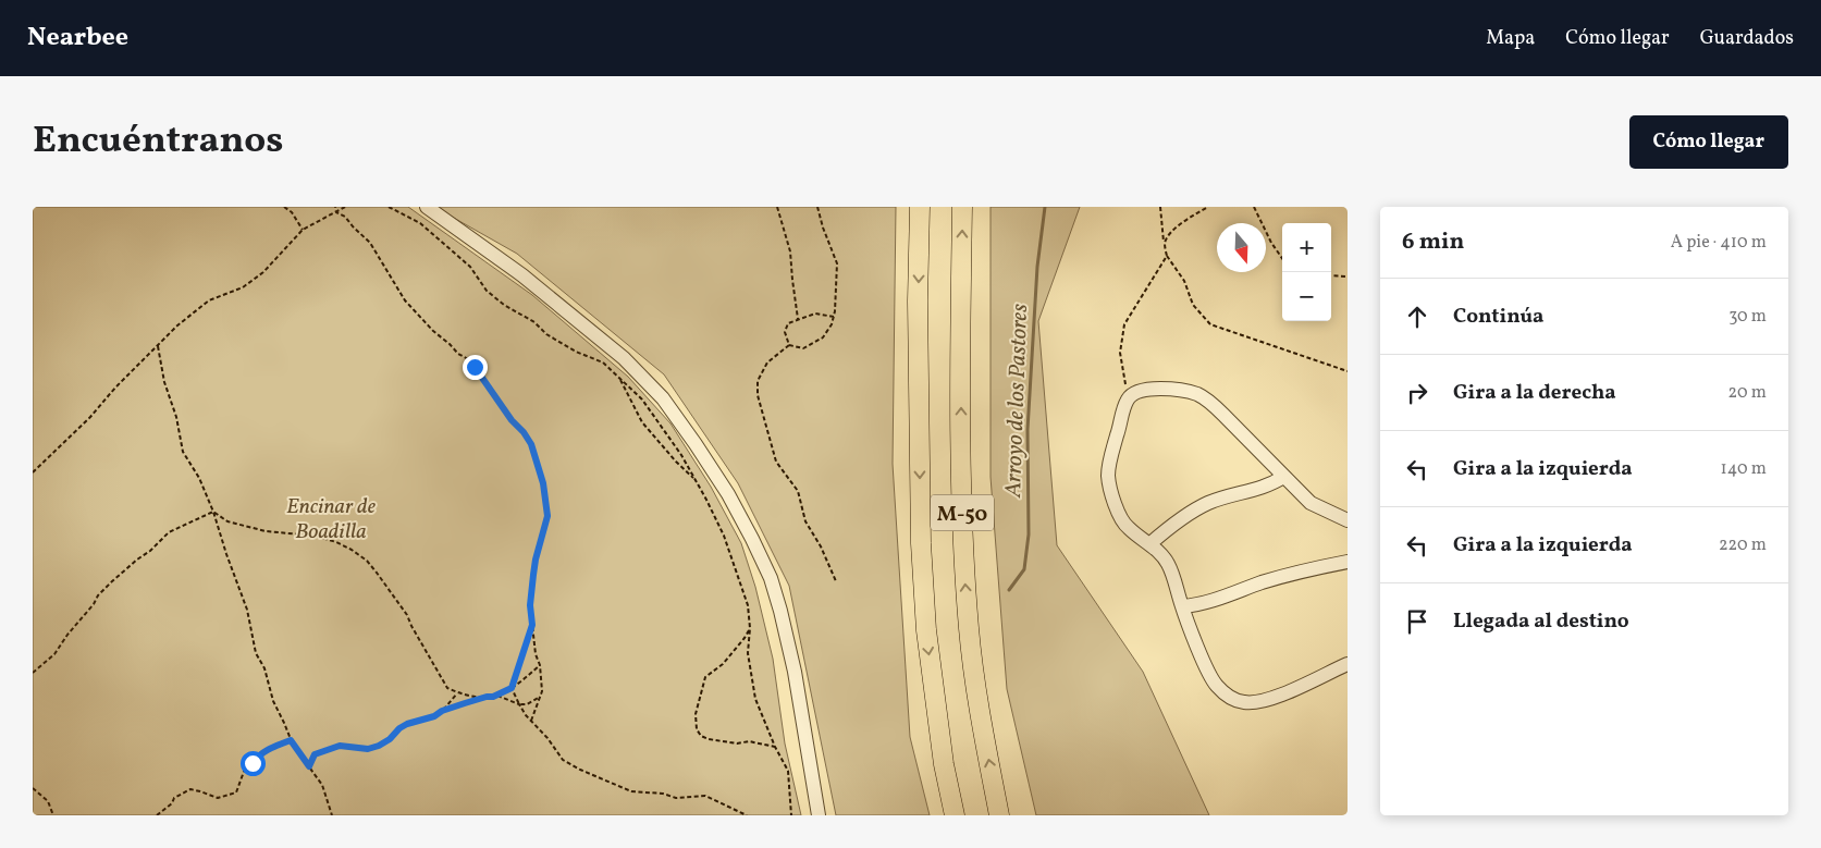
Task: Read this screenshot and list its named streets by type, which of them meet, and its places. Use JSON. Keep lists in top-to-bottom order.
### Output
{
  "streets": {
    "highway": ["M-50"]
  },
  "water": ["Arroyo de los Pastores"],
  "parks": ["Encinar de Boadilla"],
  "north": "bottom",
  "page": {
    "header": "Nearbee",
    "nav": ["Mapa", "Cómo llegar", "Guardados"],
    "title": "Encuéntranos",
    "buttons": "Cómo llegar",
    "heading": ["6 min", "A pie · 410 m"],
    "map_buttons": ["+", "−"],
    "list": [
      ["Continúa", "30 m"],
      ["Gira a la derecha", "20 m"],
      ["Gira a la izquierda", "140 m"],
      ["Gira a la izquierda", "220 m"],
      "Llegada al destino"
    ]
  }
}
